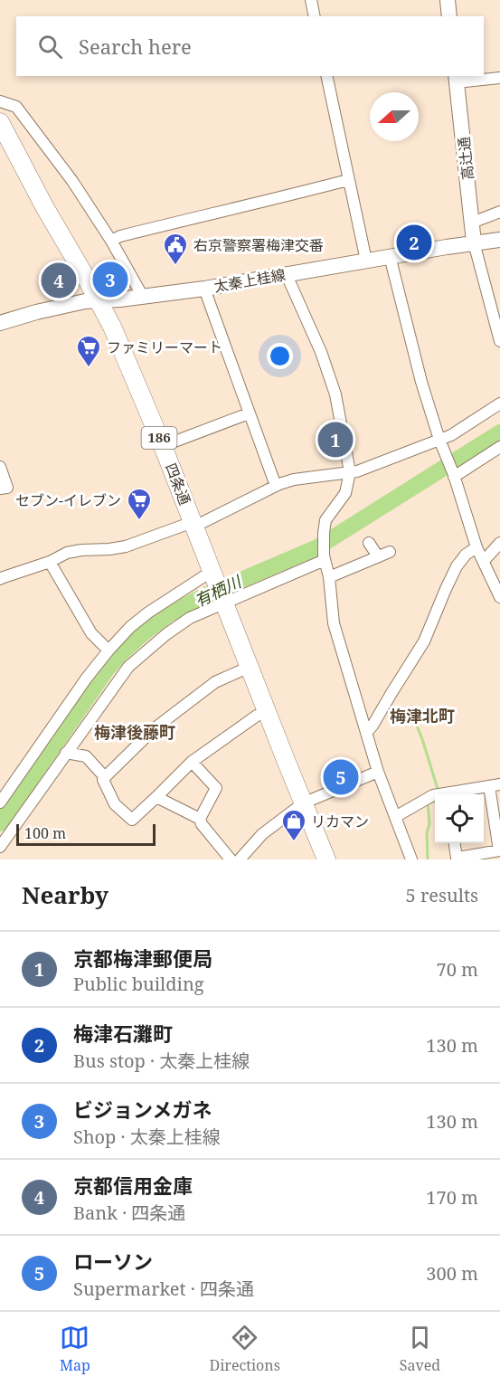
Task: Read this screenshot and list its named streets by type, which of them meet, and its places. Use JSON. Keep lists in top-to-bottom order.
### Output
{
  "streets": {
    "main road": [
      "高辻通",
      "太秦上桂線",
      "186",
      "四条通"
    ]
  },
  "crossings": [
    ["高辻通", "太秦上桂線"],
    ["太秦上桂線", "四条通"]
  ],
  "districts": ["梅津北町", "梅津後藤町"],
  "water": ["有栖川"],
  "places": {
    "public building": ["右京警察署梅津交番"],
    "supermarket": ["ファミリーマート", "セブン-イレブン"],
    "shop": ["リカマン"]
  },
  "scale_bar": "100 m",
  "north": "left",
  "page": {
    "search": "Search here",
    "pins": [
      "2",
      "3",
      "4",
      "1",
      "5"
    ],
    "scale": "100 m",
    "heading": ["Nearby", "5 results"],
    "list": [
      {
        "mark": "1",
        "name": "京都梅津郵便局",
        "note": "Public building",
        "value": "70 m"
      },
      {
        "mark": "2",
        "name": "梅津石灘町",
        "note": "Bus stop · 太秦上桂線",
        "value": "130 m"
      },
      {
        "mark": "3",
        "name": "ビジョンメガネ",
        "note": "Shop · 太秦上桂線",
        "value": "130 m"
      },
      {
        "mark": "4",
        "name": "京都信用金庫",
        "note": "Bank · 四条通",
        "value": "170 m"
      },
      {
        "mark": "5",
        "name": "ローソン",
        "note": "Supermarket · 四条通",
        "value": "300 m"
      }
    ],
    "nav": ["Map", "Directions", "Saved"]
  }
}
